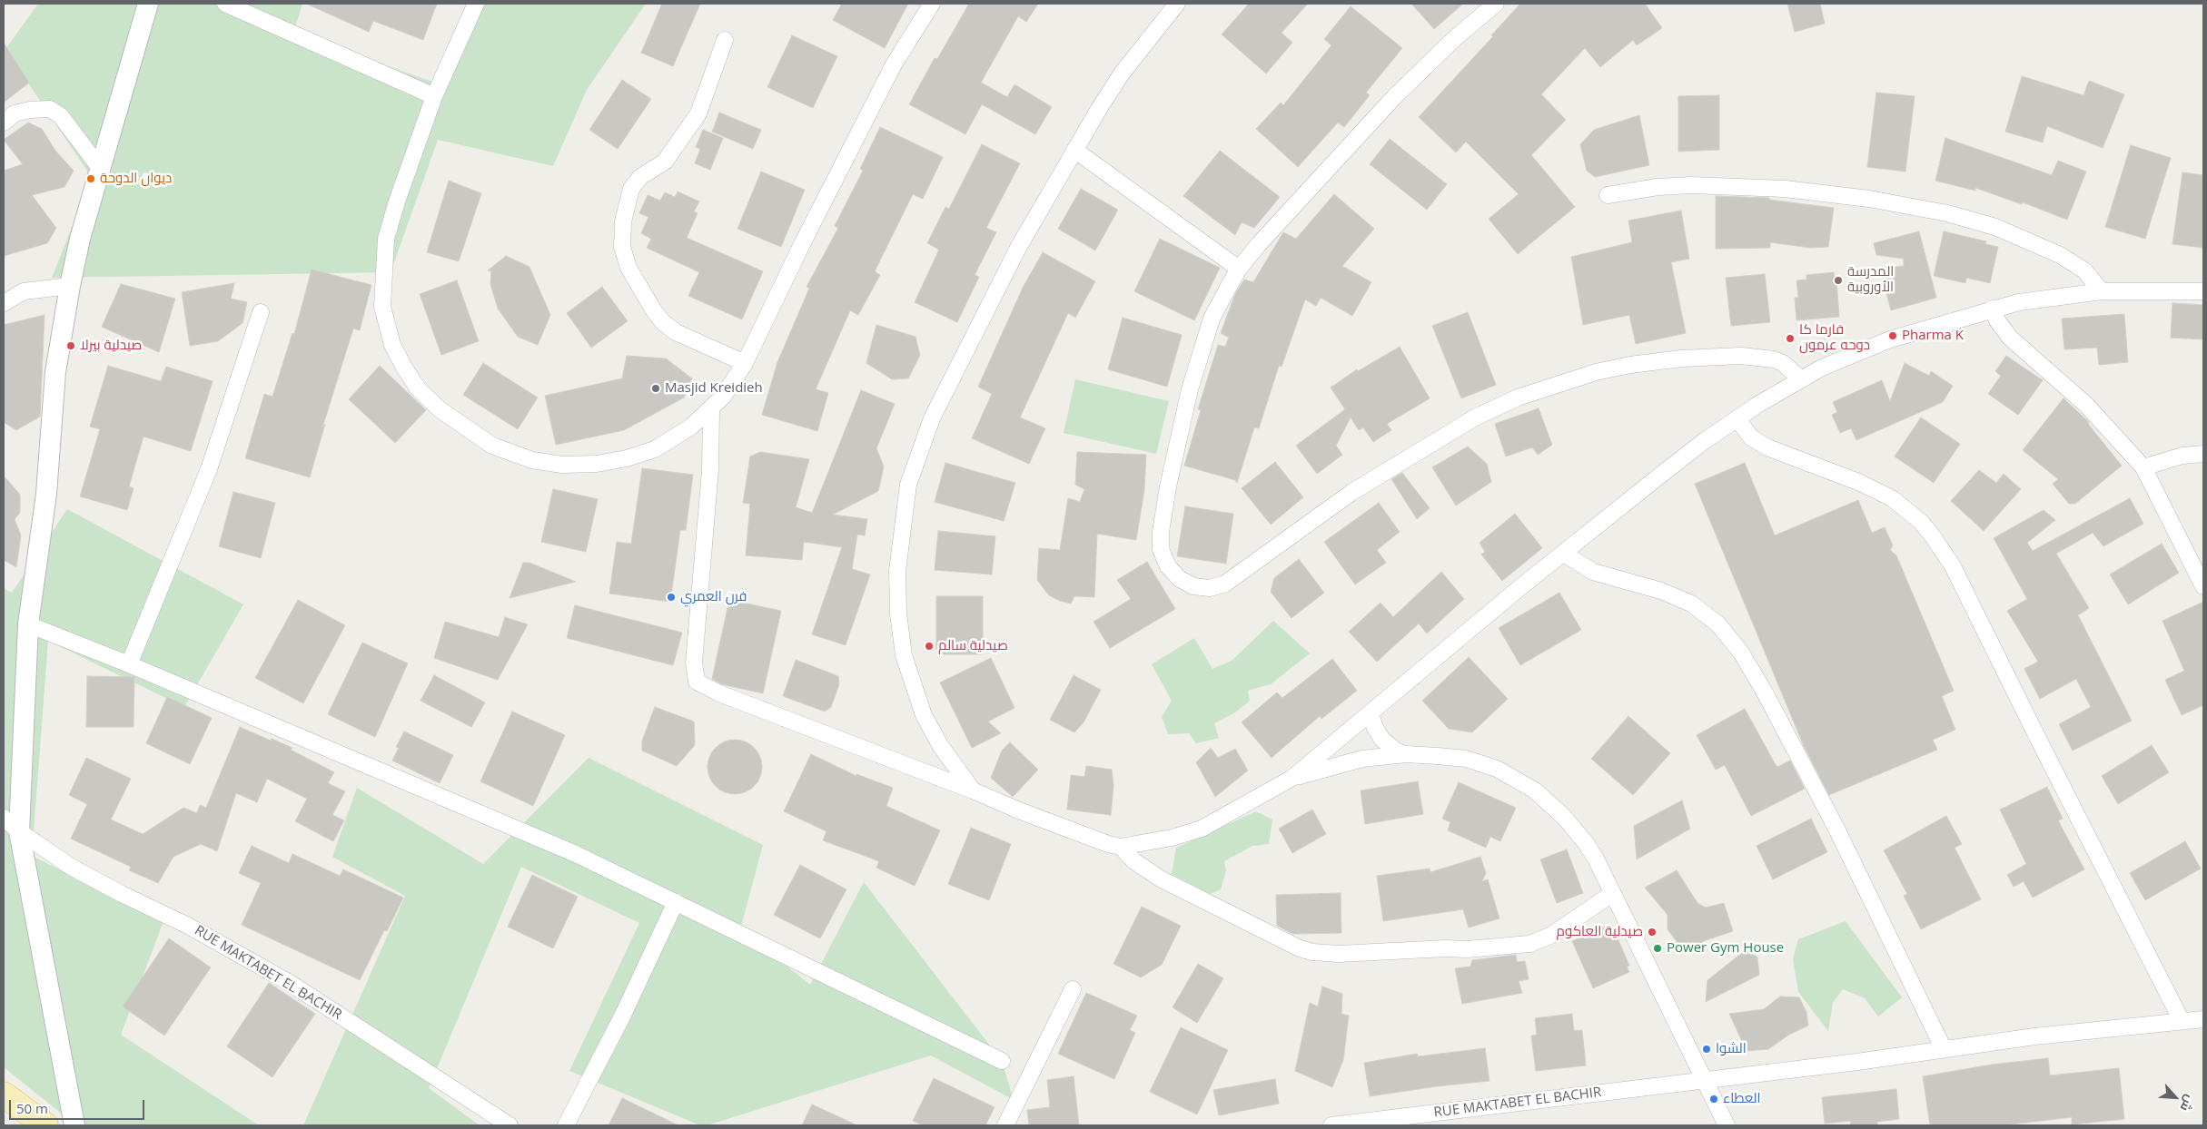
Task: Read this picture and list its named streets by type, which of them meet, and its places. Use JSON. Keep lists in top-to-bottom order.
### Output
{
  "streets": {
    "street": ["RUE MAKTABET EL BACHIR"]
  },
  "places": [
    "ديوان الدوحة",
    "المدرسة الأوروبية",
    "Pharma K",
    "فارما كا دوحه عرمون",
    "صيدلية بيرلا",
    "Masjid Kreidieh",
    "فرن العمري",
    "صيدلية سالم",
    "صيدلية العاكوم",
    "Power Gym House",
    "الشوا",
    "العطاء"
  ],
  "scale_bar": "50 m",
  "north": "bottom right"
}
